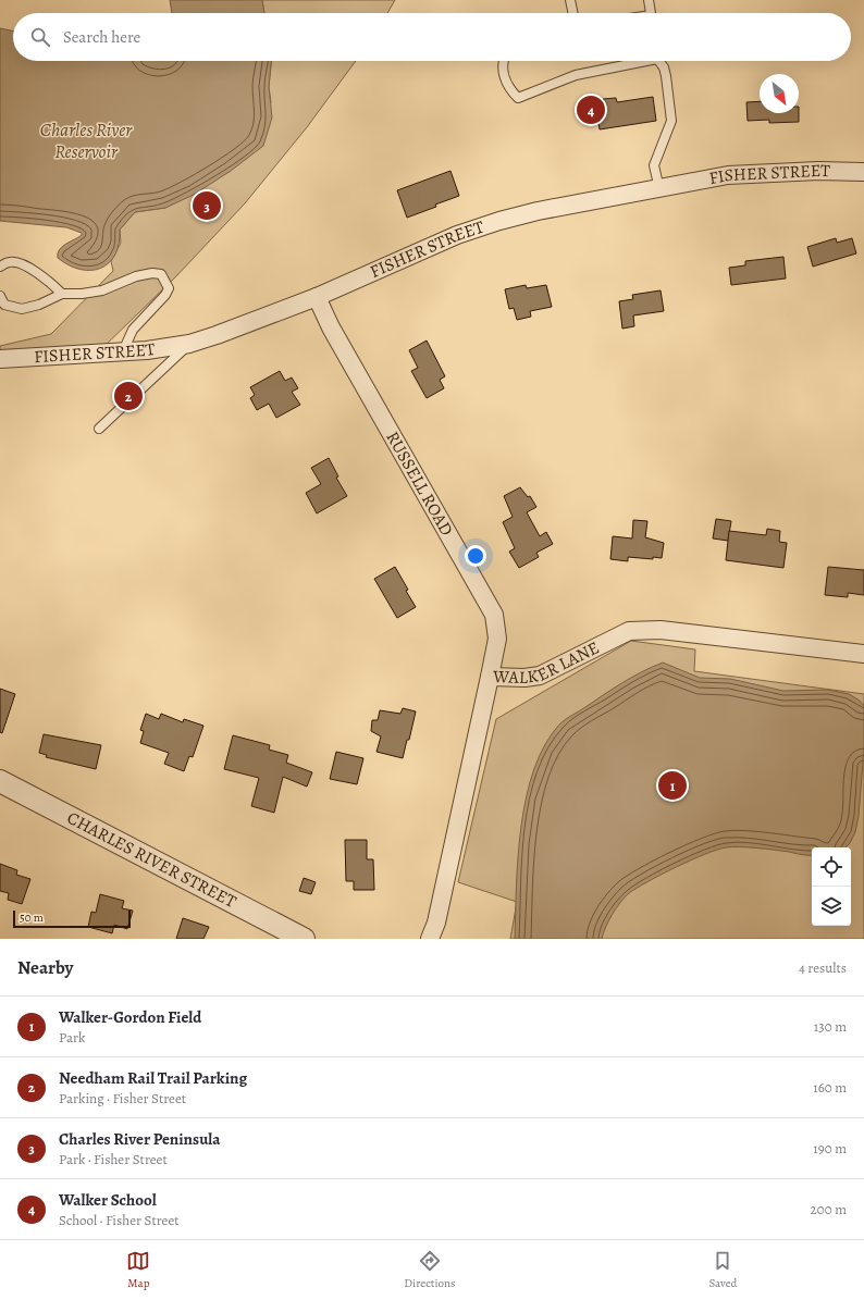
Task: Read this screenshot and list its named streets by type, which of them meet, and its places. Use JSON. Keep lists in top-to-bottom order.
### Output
{
  "streets": {
    "street": [
      "FISHER STREET",
      "RUSSELL ROAD",
      "WALKER LANE",
      "CHARLES RIVER STREET"
    ]
  },
  "crossings": [
    ["FISHER STREET", "RUSSELL ROAD"],
    ["RUSSELL ROAD", "WALKER LANE"]
  ],
  "water": ["Charles River Reservoir"],
  "scale_bar": "50 m",
  "north": "bottom right",
  "page": {
    "search": "Search here",
    "pins": [
      "4",
      "3",
      "2",
      "1"
    ],
    "scale": "50 m",
    "heading": ["Nearby", "4 results"],
    "list": [
      {
        "mark": "1",
        "name": "Walker-Gordon Field",
        "note": "Park",
        "value": "130 m"
      },
      {
        "mark": "2",
        "name": "Needham Rail Trail Parking",
        "note": "Parking · Fisher Street",
        "value": "160 m"
      },
      {
        "mark": "3",
        "name": "Charles River Peninsula",
        "note": "Park · Fisher Street",
        "value": "190 m"
      },
      {
        "mark": "4",
        "name": "Walker School",
        "note": "School · Fisher Street",
        "value": "200 m"
      }
    ],
    "nav": ["Map", "Directions", "Saved"]
  }
}
